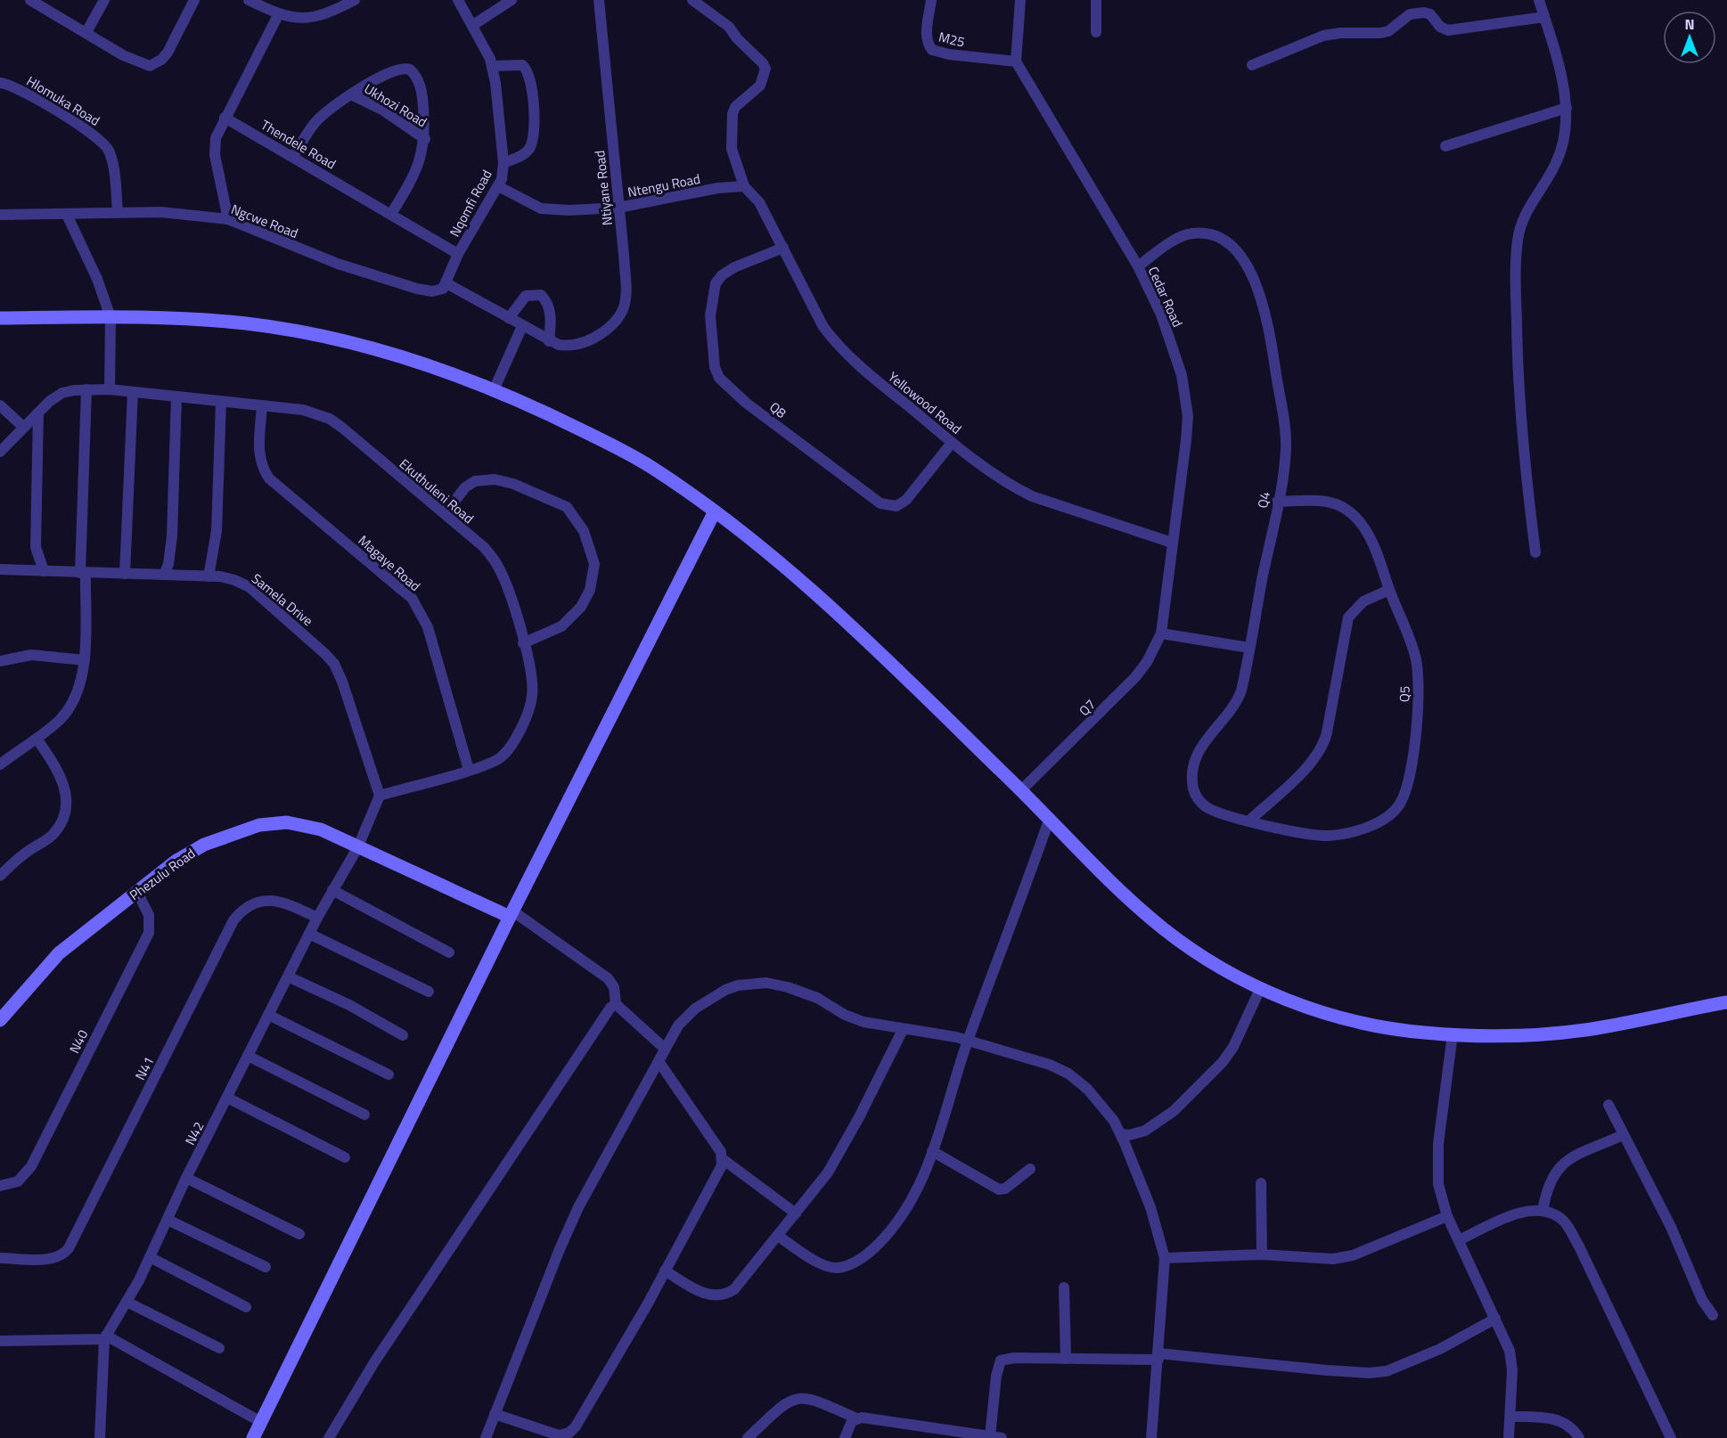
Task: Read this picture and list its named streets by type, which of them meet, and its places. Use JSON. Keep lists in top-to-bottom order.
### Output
{
  "streets": {
    "street": [
      "M25",
      "Hlomuka Road",
      "Ukhozi Road",
      "Thendele Road",
      "Ntengu Road",
      "Ntiyane Road",
      "Nqomfi Road",
      "Ngcwe Road",
      "Cedar Road",
      "Yellowood Road",
      "Q8",
      "Ekuthuleni Road",
      "Q4",
      "Magaye Road",
      "Samela Drive",
      "Q5",
      "Q7",
      "Phezulu Road",
      "N40",
      "N41",
      "N42"
    ]
  },
  "crossings": [
    ["M25", "Cedar Road"],
    ["Hlomuka Road", "Ngcwe Road"],
    ["Ukhozi Road", "Thendele Road"],
    ["Thendele Road", "Nqomfi Road"],
    ["Ntengu Road", "Ntiyane Road"],
    ["Ntengu Road", "Nqomfi Road"],
    ["Ntengu Road", "Yellowood Road"],
    ["Nqomfi Road", "Ngcwe Road"],
    ["Cedar Road", "Yellowood Road"],
    ["Cedar Road", "Q4"],
    ["Cedar Road", "Q7"],
    ["Yellowood Road", "Q8"],
    ["Ekuthuleni Road", "Magaye Road"],
    ["Ekuthuleni Road", "Samela Drive"],
    ["Q4", "Q5"],
    ["Phezulu Road", "N40"],
    ["Phezulu Road", "N42"],
    ["N41", "N42"]
  ],
  "north": "top"
}
